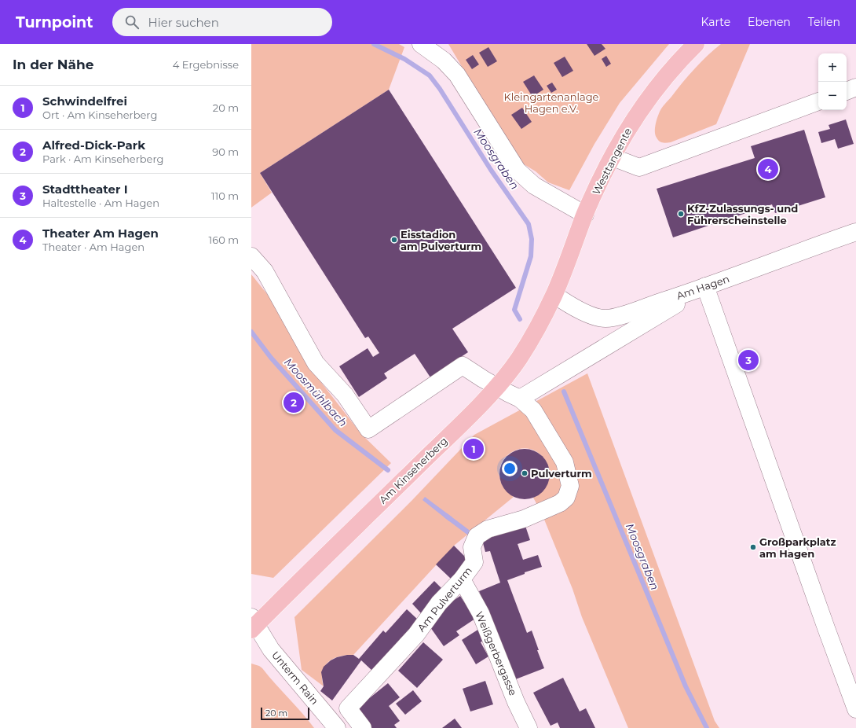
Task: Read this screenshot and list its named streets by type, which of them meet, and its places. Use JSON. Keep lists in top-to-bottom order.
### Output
{
  "streets": {
    "main road": ["Westtangente", "Am Kinseherberg"],
    "street": [
      "Am Hagen",
      "Am Pulverturm",
      "Weißgerbergasse",
      "Unterm Rain"
    ]
  },
  "crossings": [
    ["Westtangente", "Am Hagen"],
    ["Westtangente", "Am Kinseherberg"],
    ["Am Hagen", "Am Kinseherberg"],
    ["Am Kinseherberg", "Unterm Rain"],
    ["Am Pulverturm", "Weißgerbergasse"]
  ],
  "water": ["Moosgraben", "Moosmühlbach"],
  "parks": ["Kleingartenanlage Hagen e.V."],
  "places": [
    "KfZ-Zulassungs- und Führerscheinstelle",
    "Eisstadion am Pulverturm",
    "Pulverturm",
    "Großparkplatz am Hagen"
  ],
  "scale_bar": "20 m",
  "page": {
    "header": "Turnpoint",
    "search": "Hier suchen",
    "nav": ["Karte", "Ebenen", "Teilen"],
    "heading": ["In der Nähe", "4 Ergebnisse"],
    "map_buttons": ["+", "−"],
    "list": [
      {
        "mark": "1",
        "name": "Schwindelfrei",
        "note": "Ort · Am Kinseherberg",
        "value": "20 m"
      },
      {
        "mark": "2",
        "name": "Alfred-Dick-Park",
        "note": "Park · Am Kinseherberg",
        "value": "90 m"
      },
      {
        "mark": "3",
        "name": "Stadttheater I",
        "note": "Haltestelle · Am Hagen",
        "value": "110 m"
      },
      {
        "mark": "4",
        "name": "Theater Am Hagen",
        "note": "Theater · Am Hagen",
        "value": "160 m"
      }
    ],
    "pins": [
      "4",
      "3",
      "2",
      "1"
    ],
    "scale": "20 m"
  }
}
